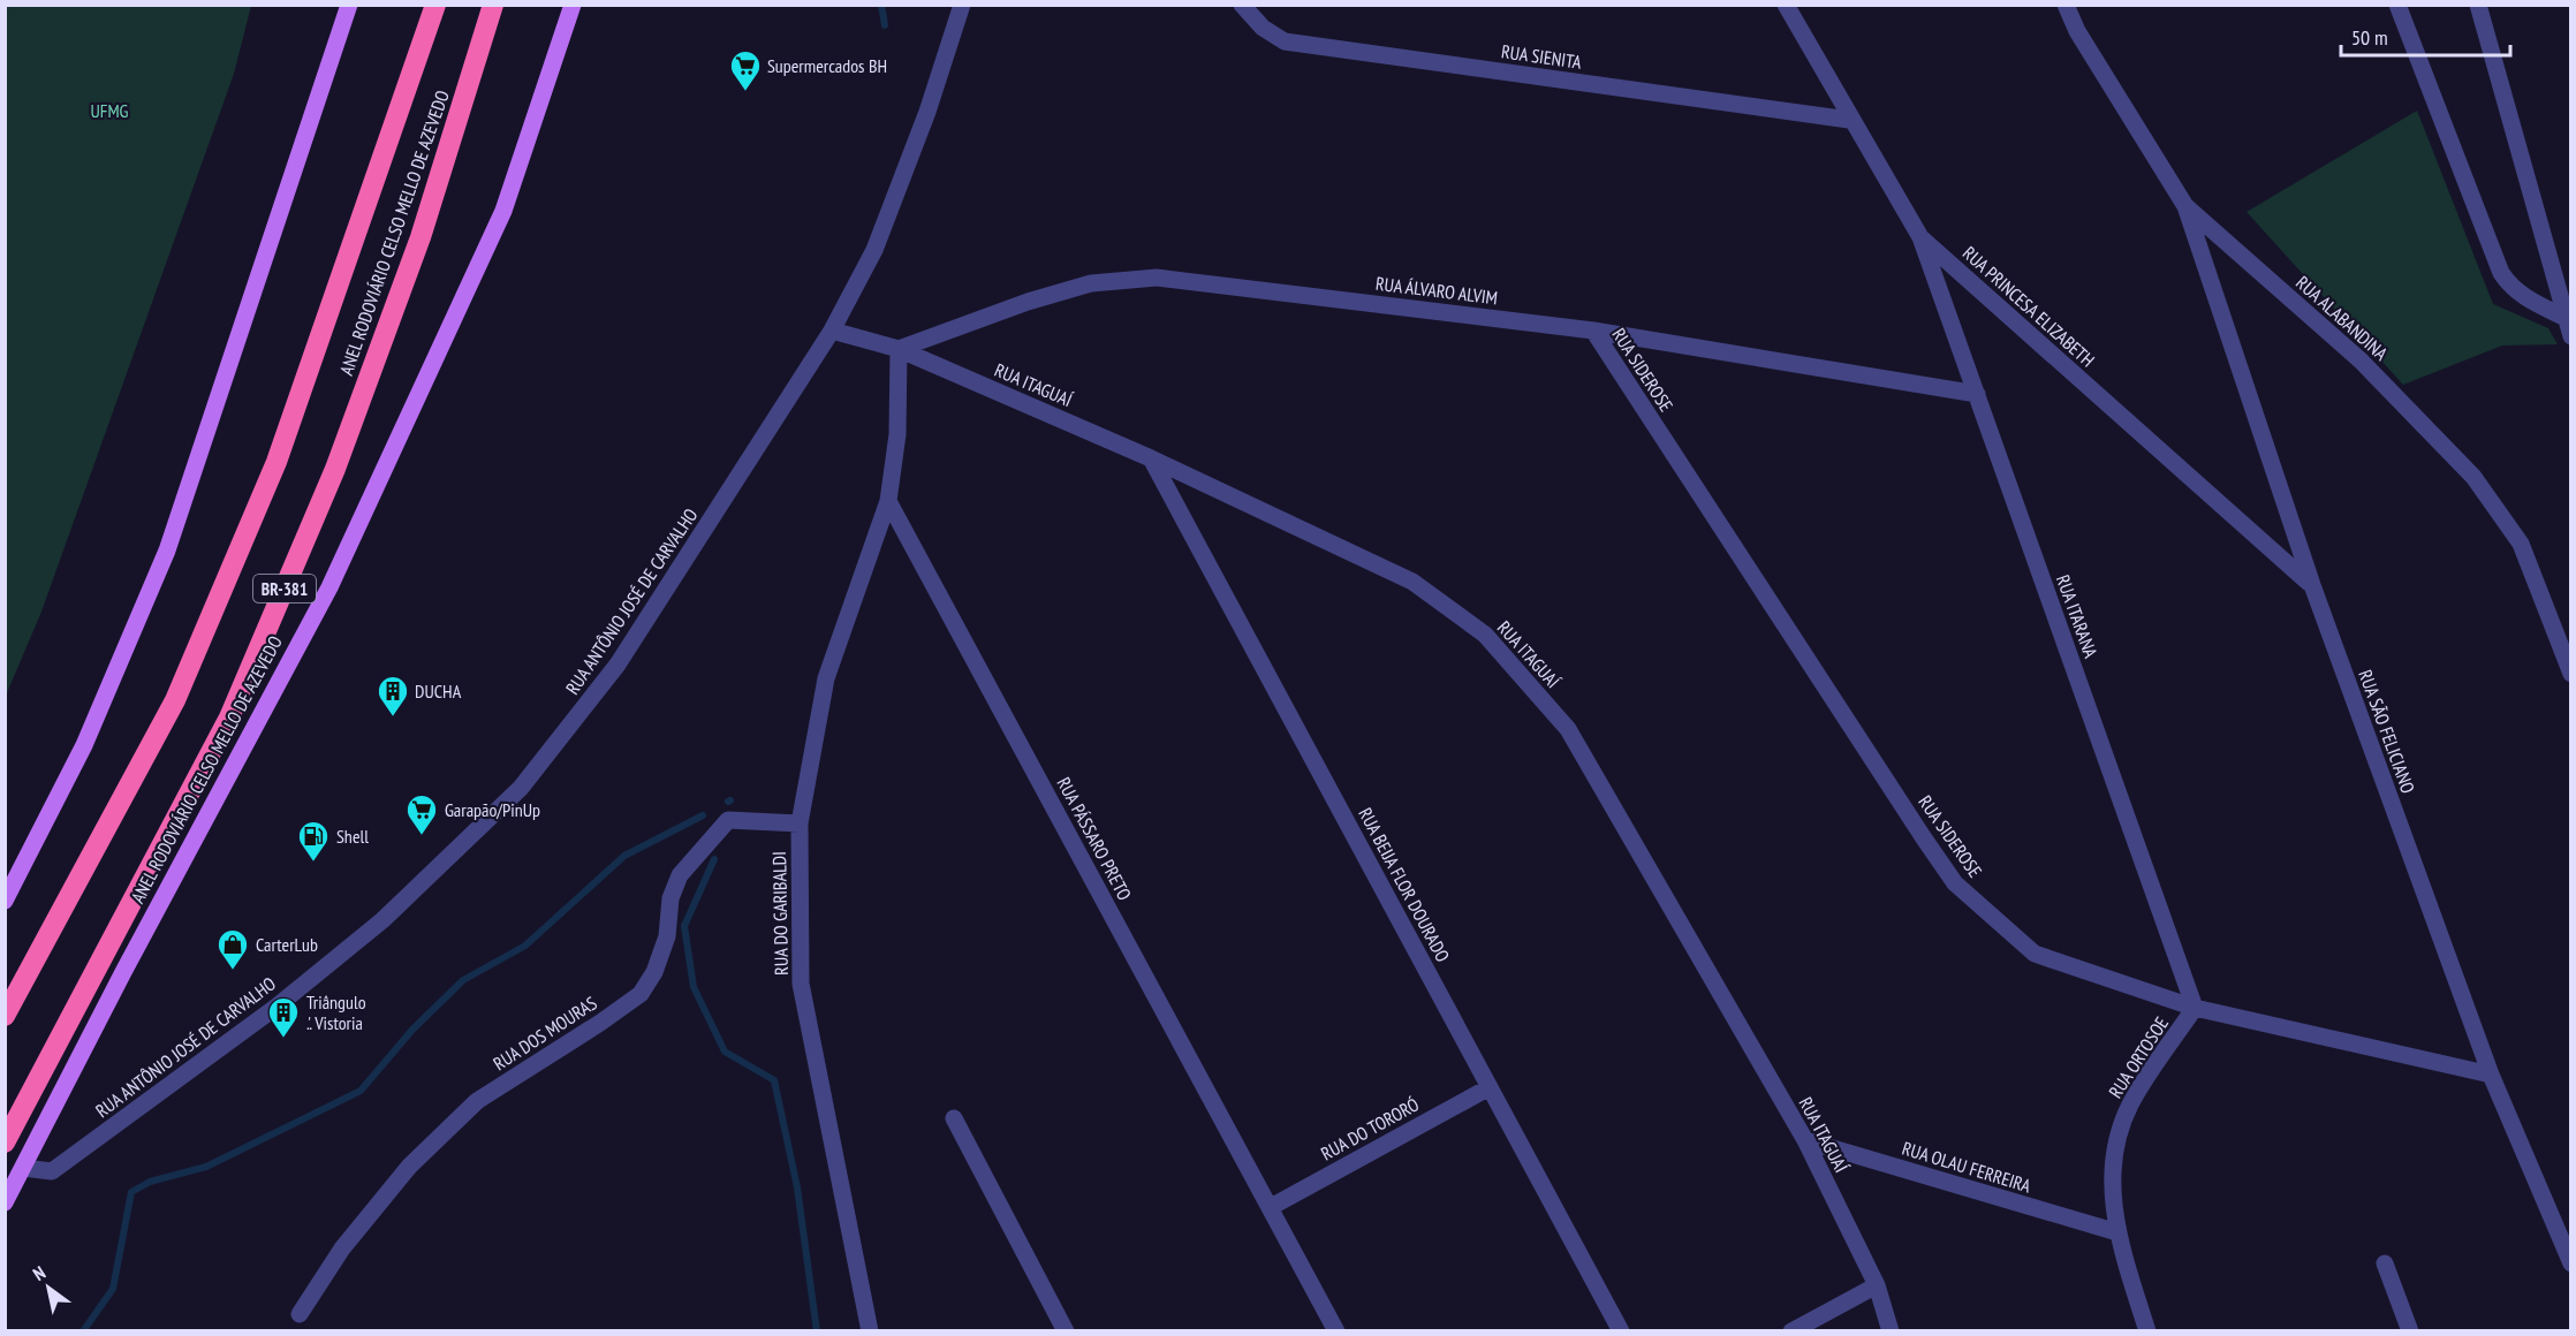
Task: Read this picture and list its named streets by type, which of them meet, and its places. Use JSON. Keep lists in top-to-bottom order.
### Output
{
  "streets": {
    "highway": ["ANEL RODOVIÁRIO CELSO MELLO DE AZEVEDO", "BR-381"],
    "street": [
      "RUA SIENITA",
      "RUA ÁLVARO ALVIM",
      "RUA PRINCESA ELIZABETH",
      "RUA ALABANDINA",
      "RUA SIDEROSE",
      "RUA ITAGUAÍ",
      "RUA ANTÔNIO JOSÉ DE CARVALHO",
      "RUA ITARANA",
      "RUA SÃO FELICIANO",
      "RUA PÁSSARO PRETO",
      "RUA BEIJA FLOR DOURADO",
      "RUA DO GARIBALDI",
      "RUA DOS MOURAS",
      "RUA ORTOSOE",
      "RUA DO TORORÓ",
      "RUA OLAU FERREIRA"
    ]
  },
  "crossings": [
    ["RUA SIENITA", "RUA PRINCESA ELIZABETH"],
    ["ANEL RODOVIÁRIO CELSO MELLO DE AZEVEDO", "RUA ANTÔNIO JOSÉ DE CARVALHO"],
    ["RUA ÁLVARO ALVIM", "RUA SIDEROSE"],
    ["RUA ÁLVARO ALVIM", "RUA ITAGUAÍ"],
    ["RUA ÁLVARO ALVIM", "RUA ITARANA"],
    ["RUA PRINCESA ELIZABETH", "RUA ITARANA"],
    ["RUA PRINCESA ELIZABETH", "RUA SÃO FELICIANO"],
    ["RUA ALABANDINA", "RUA SÃO FELICIANO"],
    ["RUA SIDEROSE", "RUA ITARANA"],
    ["RUA SIDEROSE", "RUA SÃO FELICIANO"],
    ["RUA SIDEROSE", "RUA ORTOSOE"],
    ["RUA ITAGUAÍ", "RUA ANTÔNIO JOSÉ DE CARVALHO"],
    ["RUA ITAGUAÍ", "RUA BEIJA FLOR DOURADO"],
    ["RUA ITAGUAÍ", "RUA OLAU FERREIRA"],
    ["RUA ITARANA", "RUA ORTOSOE"],
    ["RUA PÁSSARO PRETO", "RUA DO GARIBALDI"],
    ["RUA PÁSSARO PRETO", "RUA DO TORORÓ"],
    ["RUA BEIJA FLOR DOURADO", "RUA DO TORORÓ"],
    ["RUA DO GARIBALDI", "RUA DOS MOURAS"],
    ["RUA ORTOSOE", "RUA OLAU FERREIRA"]
  ],
  "parks": ["UFMG"],
  "places": {
    "supermarket": ["Supermercados BH", "Garapão/PinUp"],
    "building": ["DUCHA", "Triângulo .'. Vistoria"],
    "fuel station": ["Shell"],
    "shop": ["CarterLub"]
  },
  "scale_bar": "50 m",
  "north": "top left"
}
